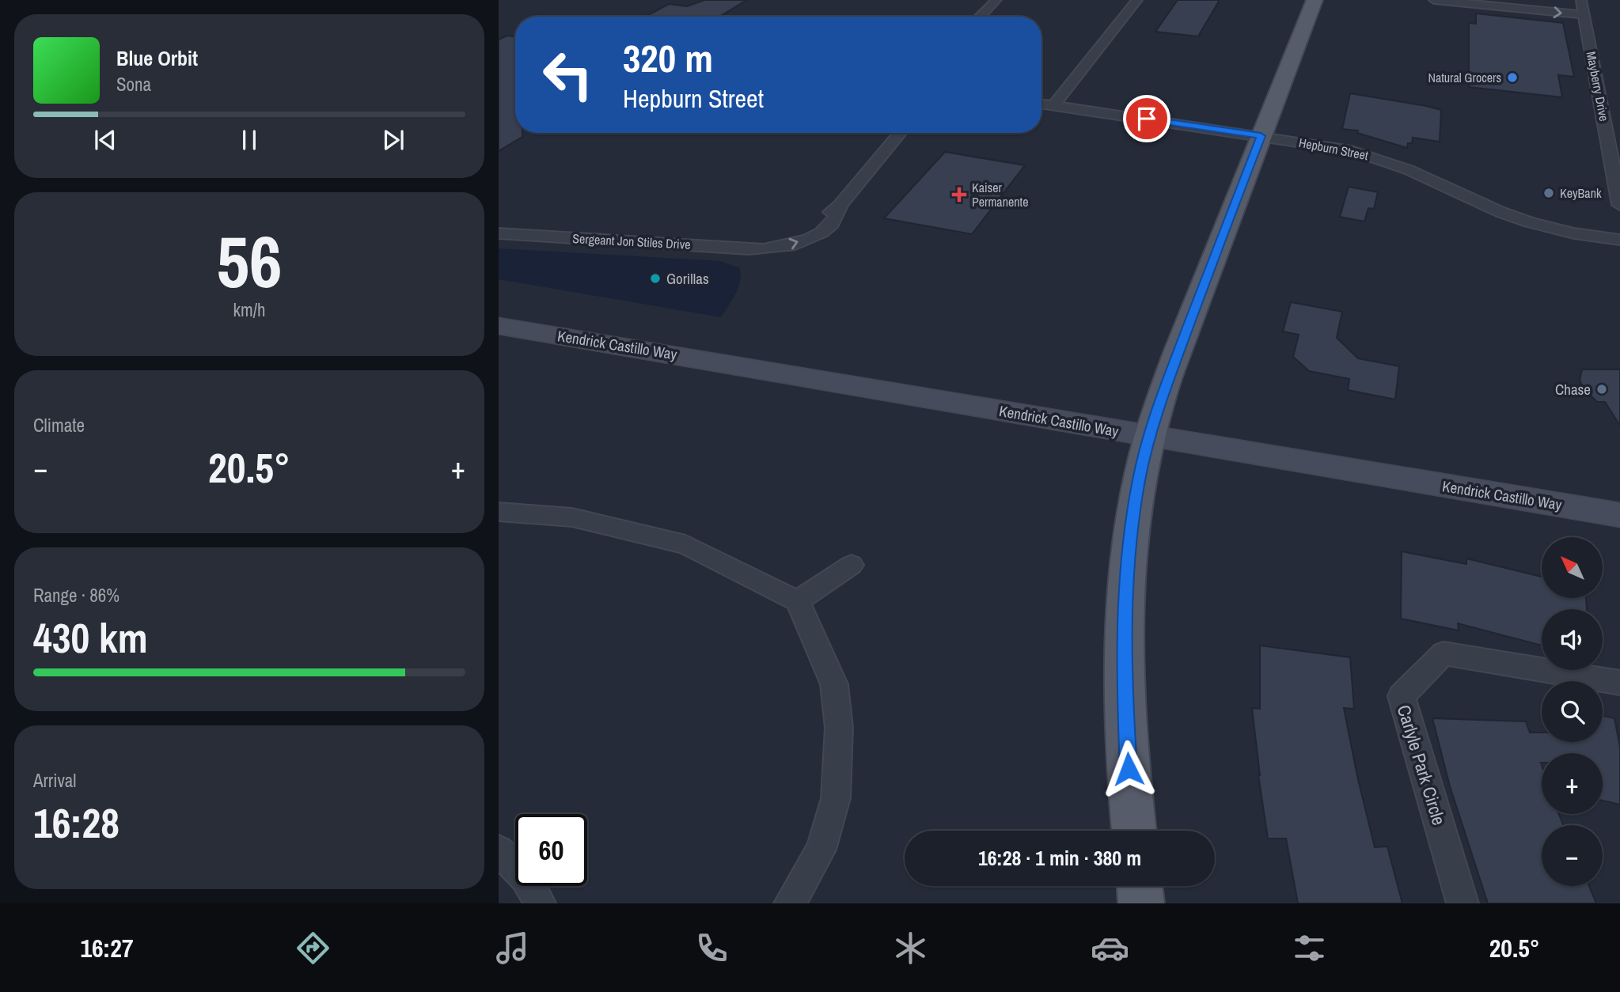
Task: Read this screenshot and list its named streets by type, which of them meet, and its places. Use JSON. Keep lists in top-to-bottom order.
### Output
{
  "streets": {
    "main road": ["Kendrick Castillo Way"],
    "street": [
      "Mayberry Drive",
      "Hepburn Street",
      "Sergeant Jon Stiles Drive",
      "Carlyle Park Circle"
    ]
  },
  "places": {
    "other": [
      "Natural Grocers",
      "KeyBank",
      "Gorillas",
      "Chase"
    ],
    "health": ["Kaiser Permanente"]
  },
  "north": "top left",
  "page": {
    "turn": ["320 m", "Hepburn Street"],
    "song": ["Blue Orbit", "Sona"],
    "tile": [
      ["56", "km/h"],
      "Climate",
      ["Range · 86%", "430 km"],
      ["Arrival", "16:28"]
    ],
    "heat": ["−", "20.5°", "+"],
    "map_buttons": ["+", "−"],
    "limit": "60",
    "trip": "16:28 · 1 min · 380 m",
    "tabs": ["16:27", "20.5°"]
  }
}
